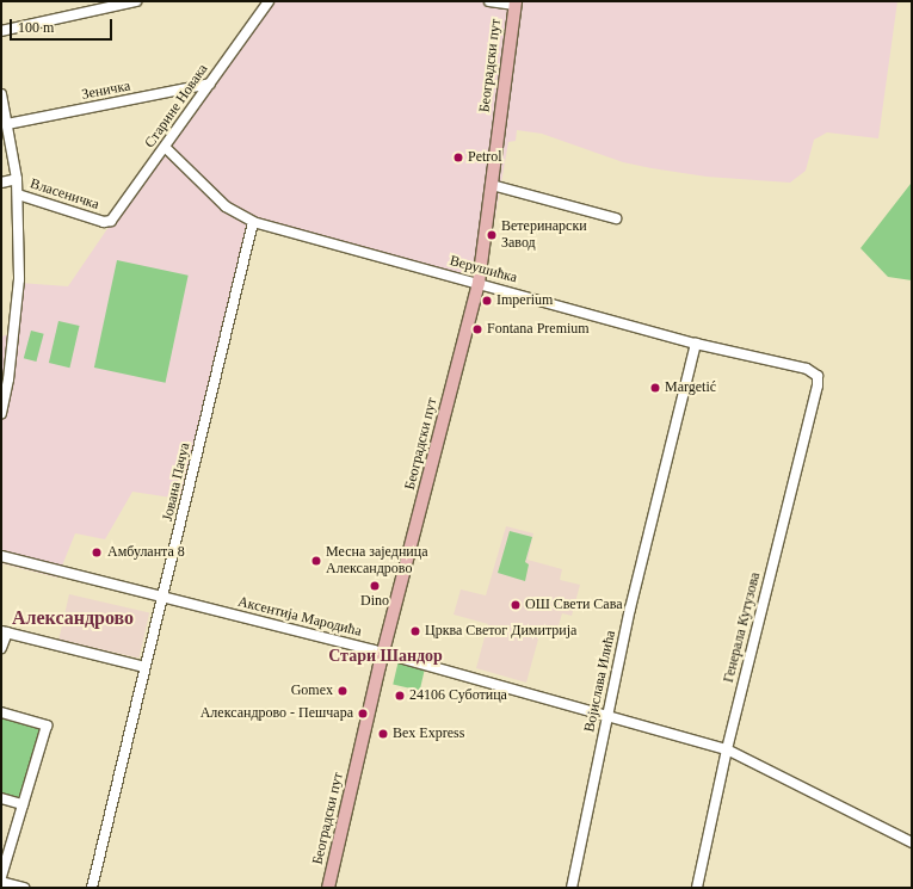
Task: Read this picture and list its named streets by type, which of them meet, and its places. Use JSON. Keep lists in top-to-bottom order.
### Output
{
  "streets": {
    "main road": ["Београдски пут"],
    "street": [
      "Зеничка",
      "Старине Новака",
      "Власеничка",
      "Верушићка",
      "Јована Пачуа",
      "Аксентија Мародића",
      "Генерала Кутузова",
      "Војислава Илића"
    ]
  },
  "crossings": [
    ["Београдски пут", "Верушићка"],
    ["Београдски пут", "Аксентија Мародића"],
    ["Зеничка", "Старине Новака"],
    ["Старине Новака", "Власеничка"],
    ["Старине Новака", "Верушићка"],
    ["Верушићка", "Јована Пачуа"],
    ["Верушићка", "Генерала Кутузова"],
    ["Верушићка", "Војислава Илића"],
    ["Јована Пачуа", "Аксентија Мародића"],
    ["Аксентија Мародића", "Генерала Кутузова"],
    ["Аксентија Мародића", "Војислава Илића"]
  ],
  "districts": ["Александрово", "Стари Шандор"],
  "places": [
    "Petrol",
    "Ветеринарски Завод",
    "Imperium",
    "Fontana Premium",
    "Margetić",
    "Амбуланта 8",
    "Месна заједница Александрово",
    "Dino",
    "ОШ Свети Сава",
    "Црква Светог Димитрија",
    "Gomex",
    "24106 Суботица",
    "Александрово - Пешчара",
    "Bex Express"
  ],
  "scale_bar": "100 m"
}
